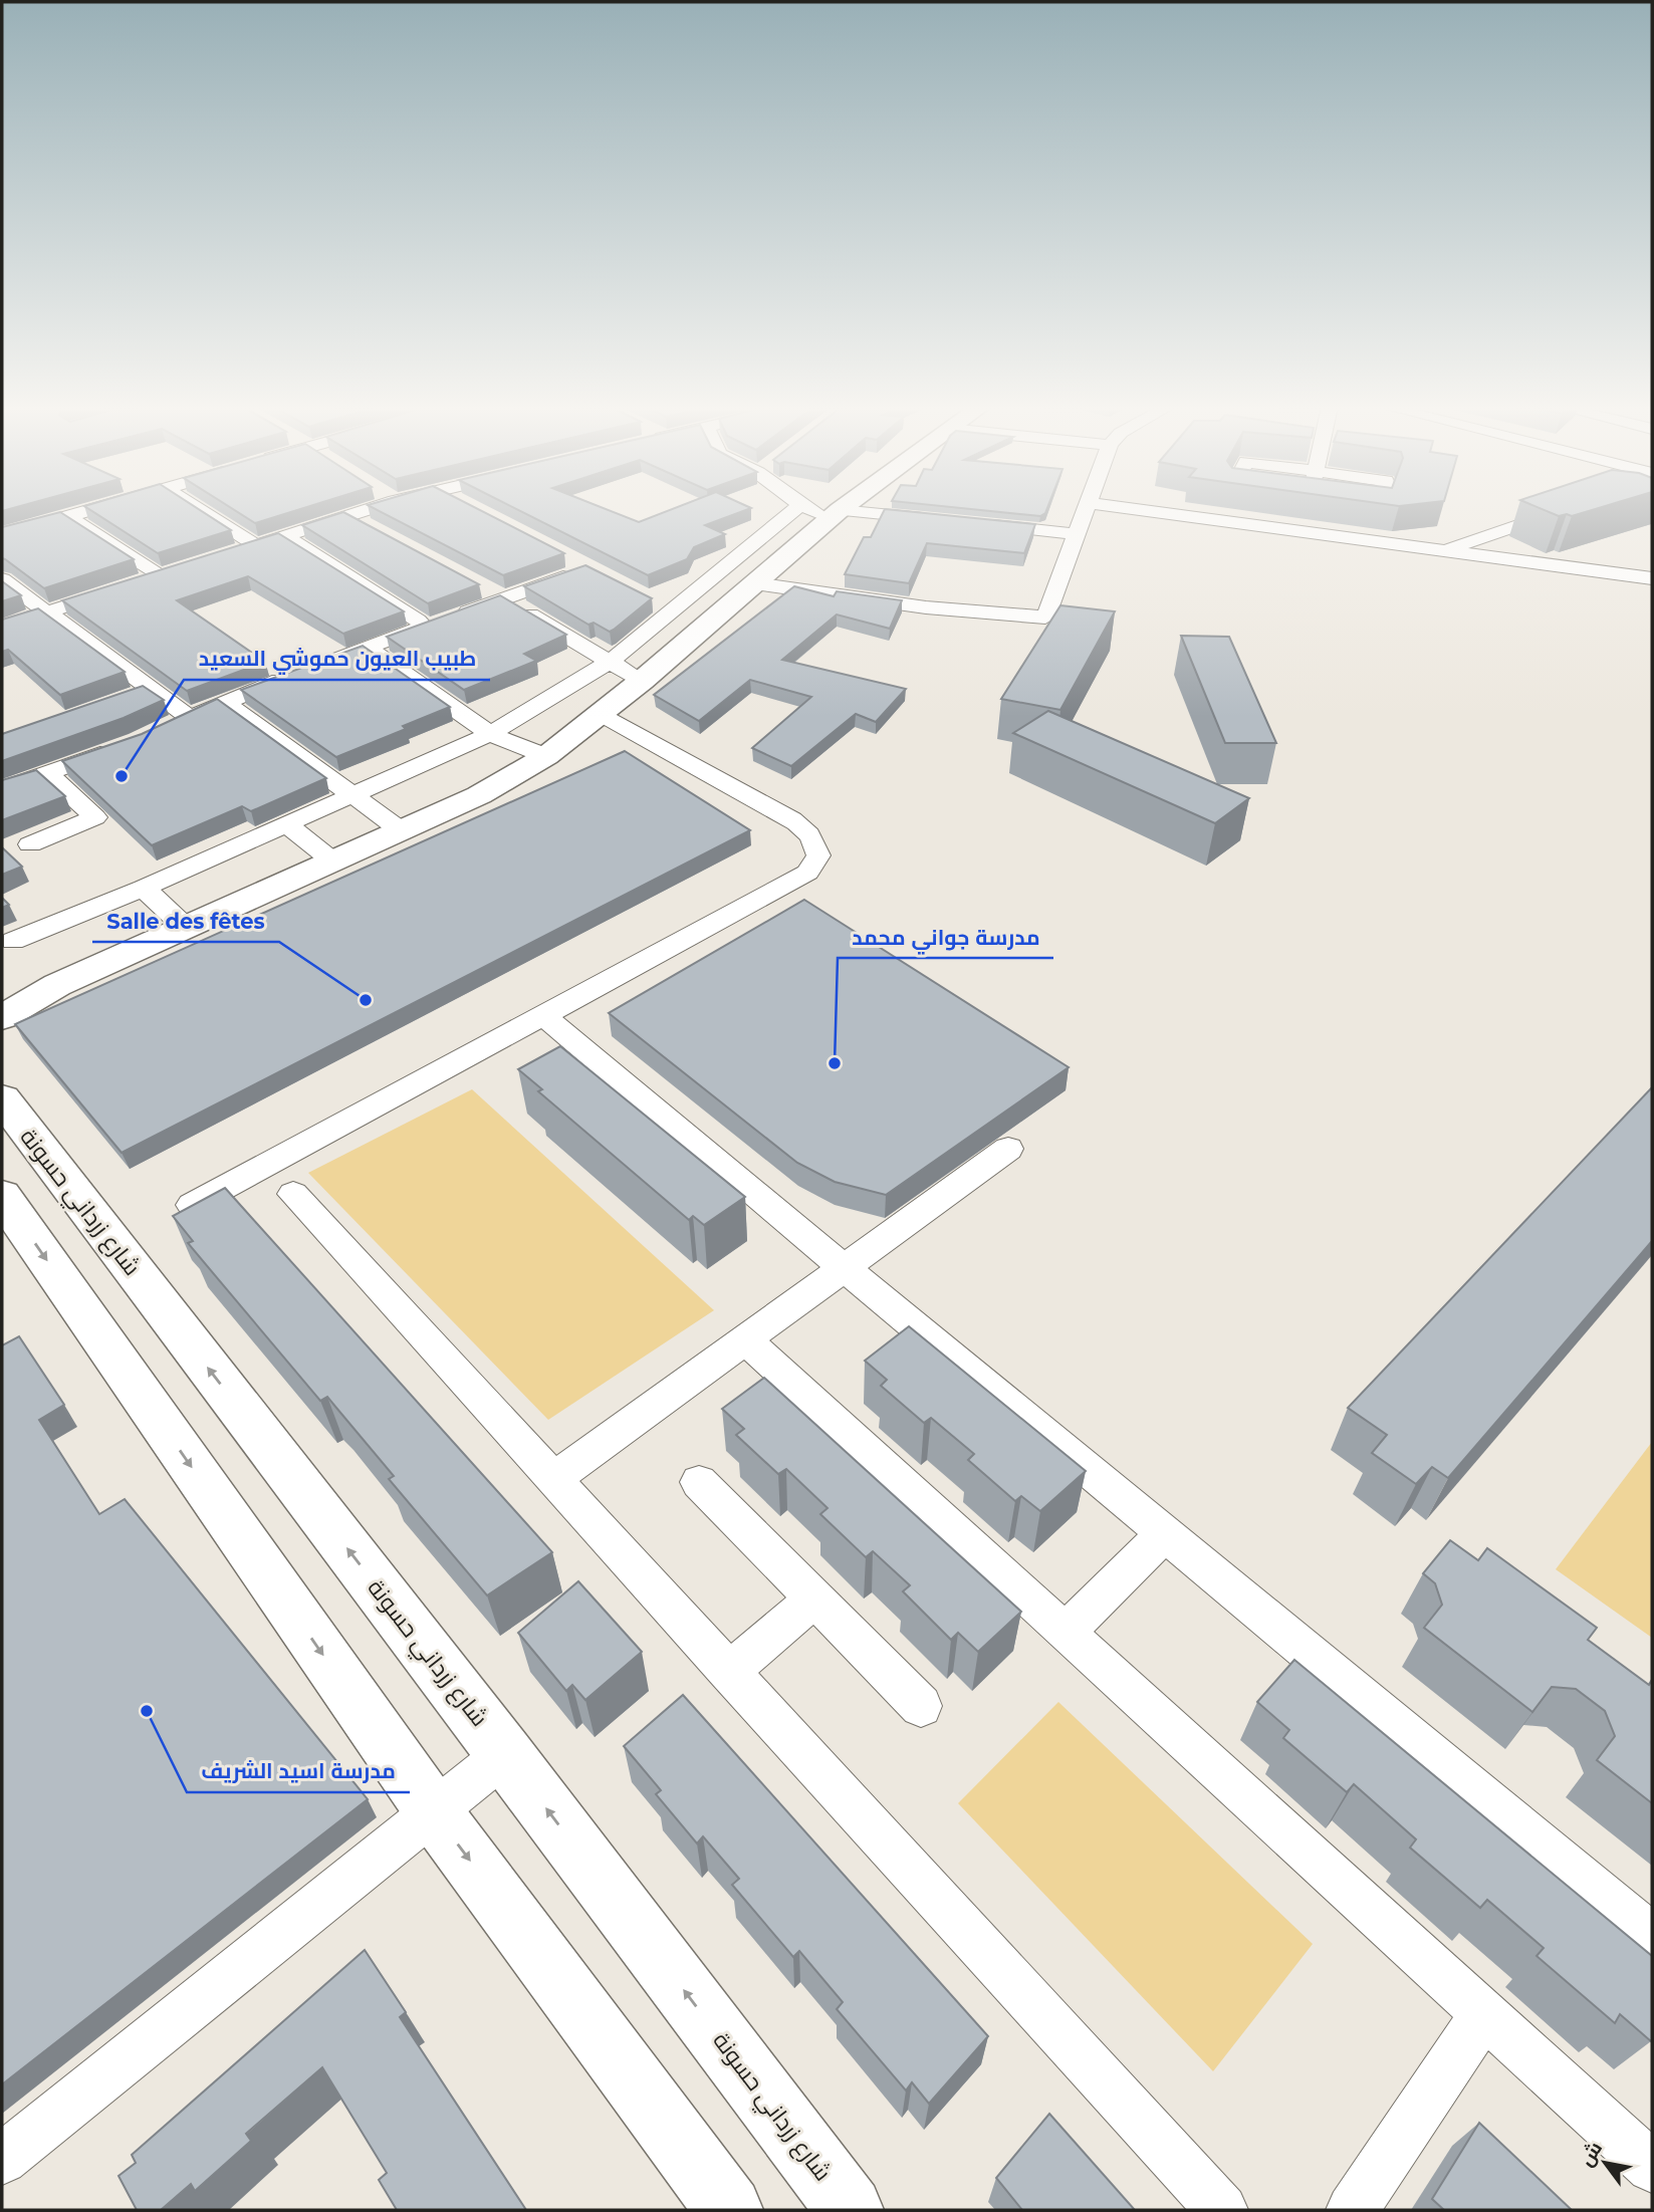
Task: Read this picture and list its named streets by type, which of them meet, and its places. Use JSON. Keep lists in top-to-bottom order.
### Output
{
  "streets": {
    "main road": ["شارع زرداني حسونة"]
  },
  "places": [
    "طبيب العيون حموشي السعيد",
    "Salle des fêtes",
    "مدرسة جواني محمد",
    "مدرسة اسيد الشريف"
  ],
  "north": "top left"
}
